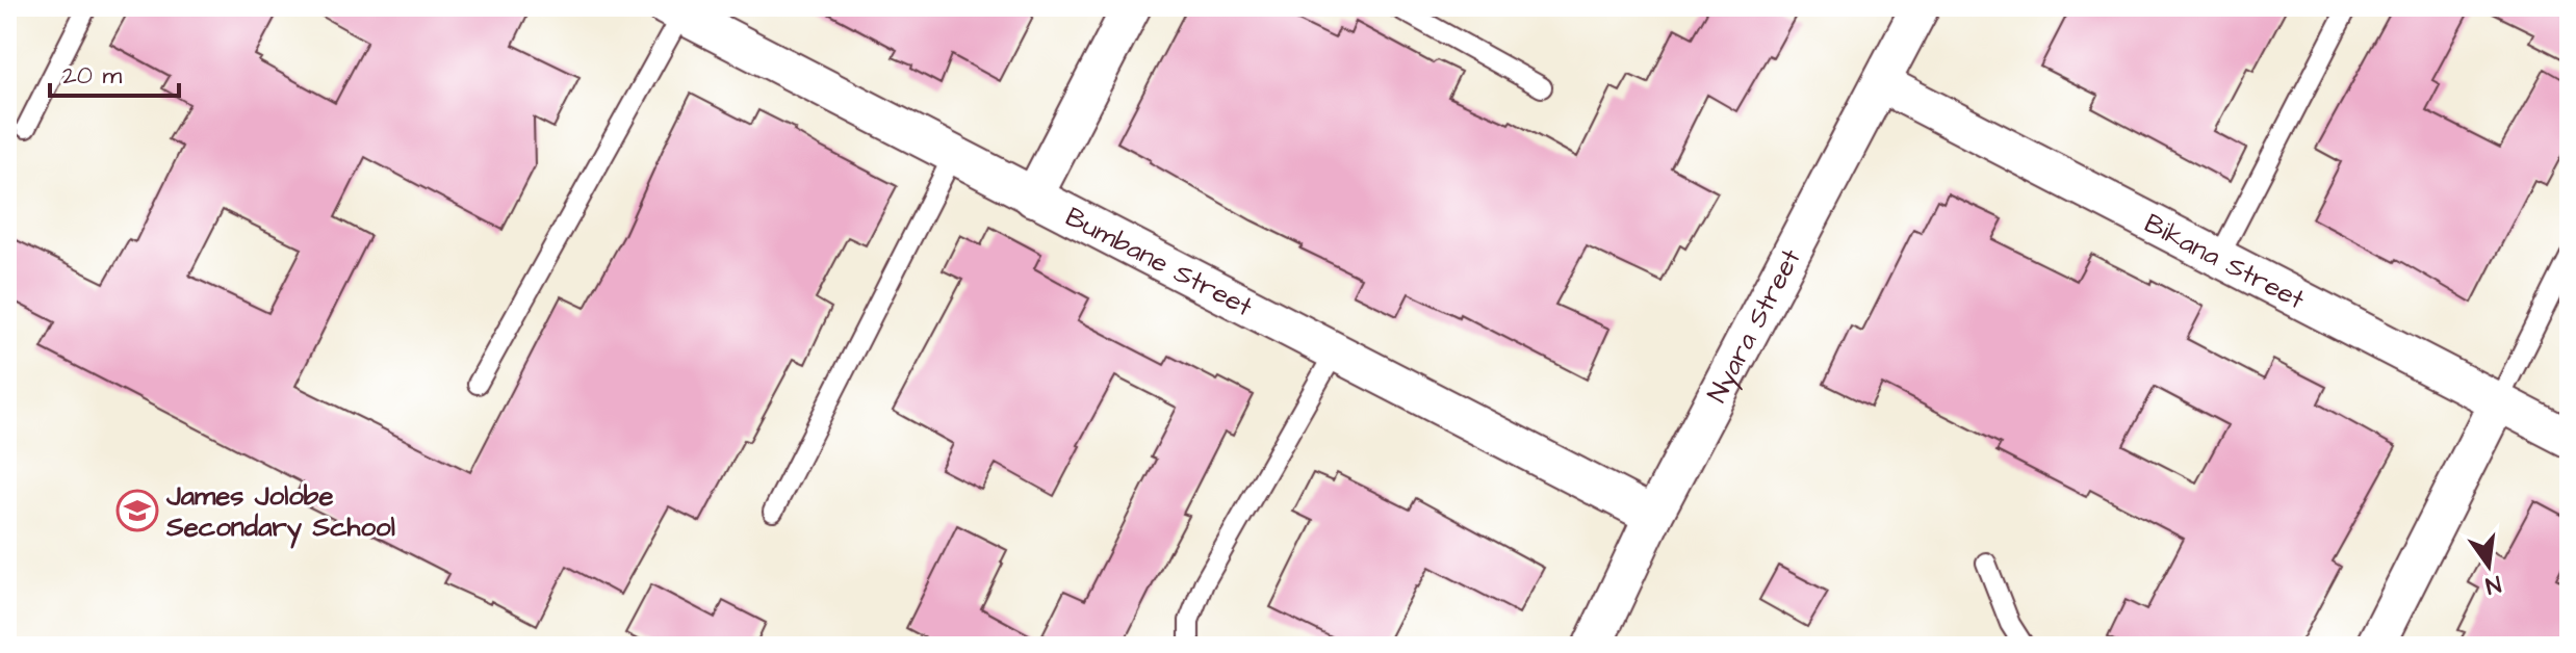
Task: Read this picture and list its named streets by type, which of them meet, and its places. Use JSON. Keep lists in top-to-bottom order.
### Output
{
  "streets": {
    "street": ["Bumbane Street", "Bikana Street", "Nyara Street"]
  },
  "crossings": [
    ["Bumbane Street", "Nyara Street"],
    ["Bikana Street", "Nyara Street"]
  ],
  "places": {
    "school or university": ["James Jolobe Secondary School"]
  },
  "scale_bar": "20 m",
  "north": "bottom"
}
